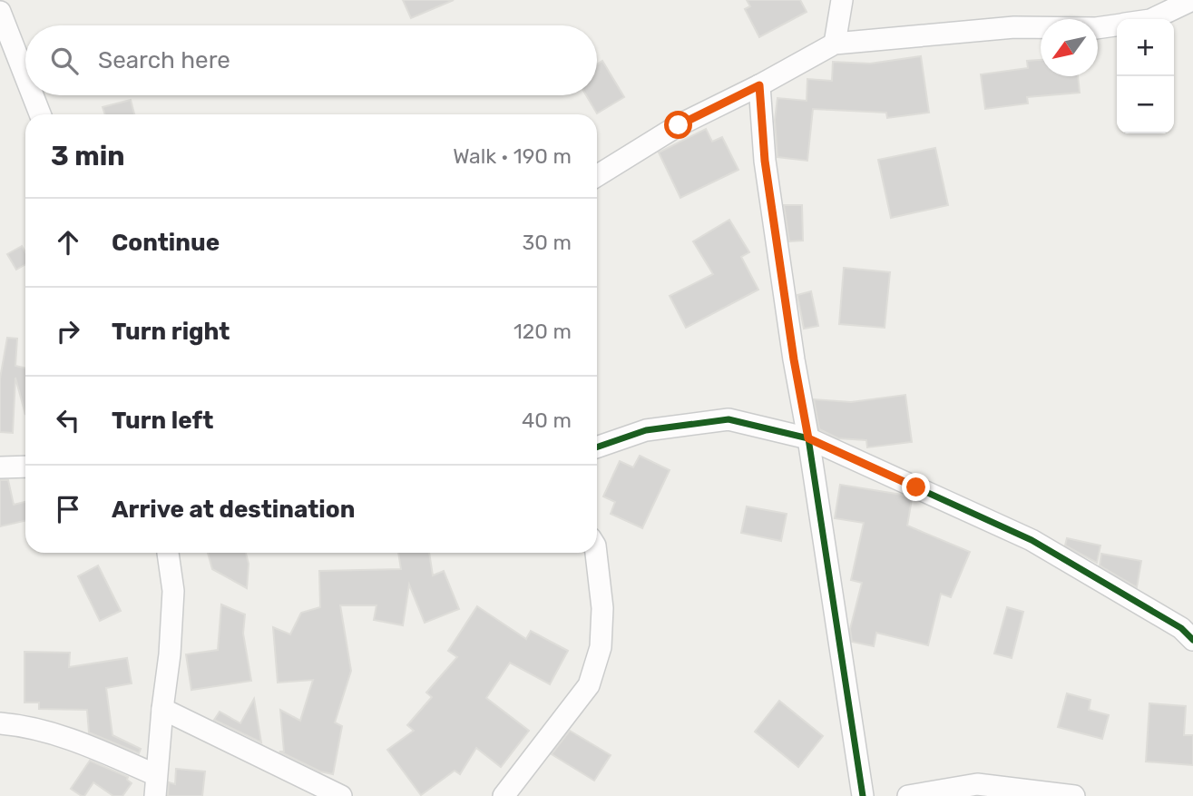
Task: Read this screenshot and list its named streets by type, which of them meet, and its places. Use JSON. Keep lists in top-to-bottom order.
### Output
{
  "north": "bottom left",
  "page": {
    "map_buttons": ["+", "−"],
    "search": "Search here",
    "heading": ["3 min", "Walk · 190 m"],
    "list": [
      ["Continue", "30 m"],
      ["Turn right", "120 m"],
      ["Turn left", "40 m"],
      "Arrive at destination"
    ]
  }
}
